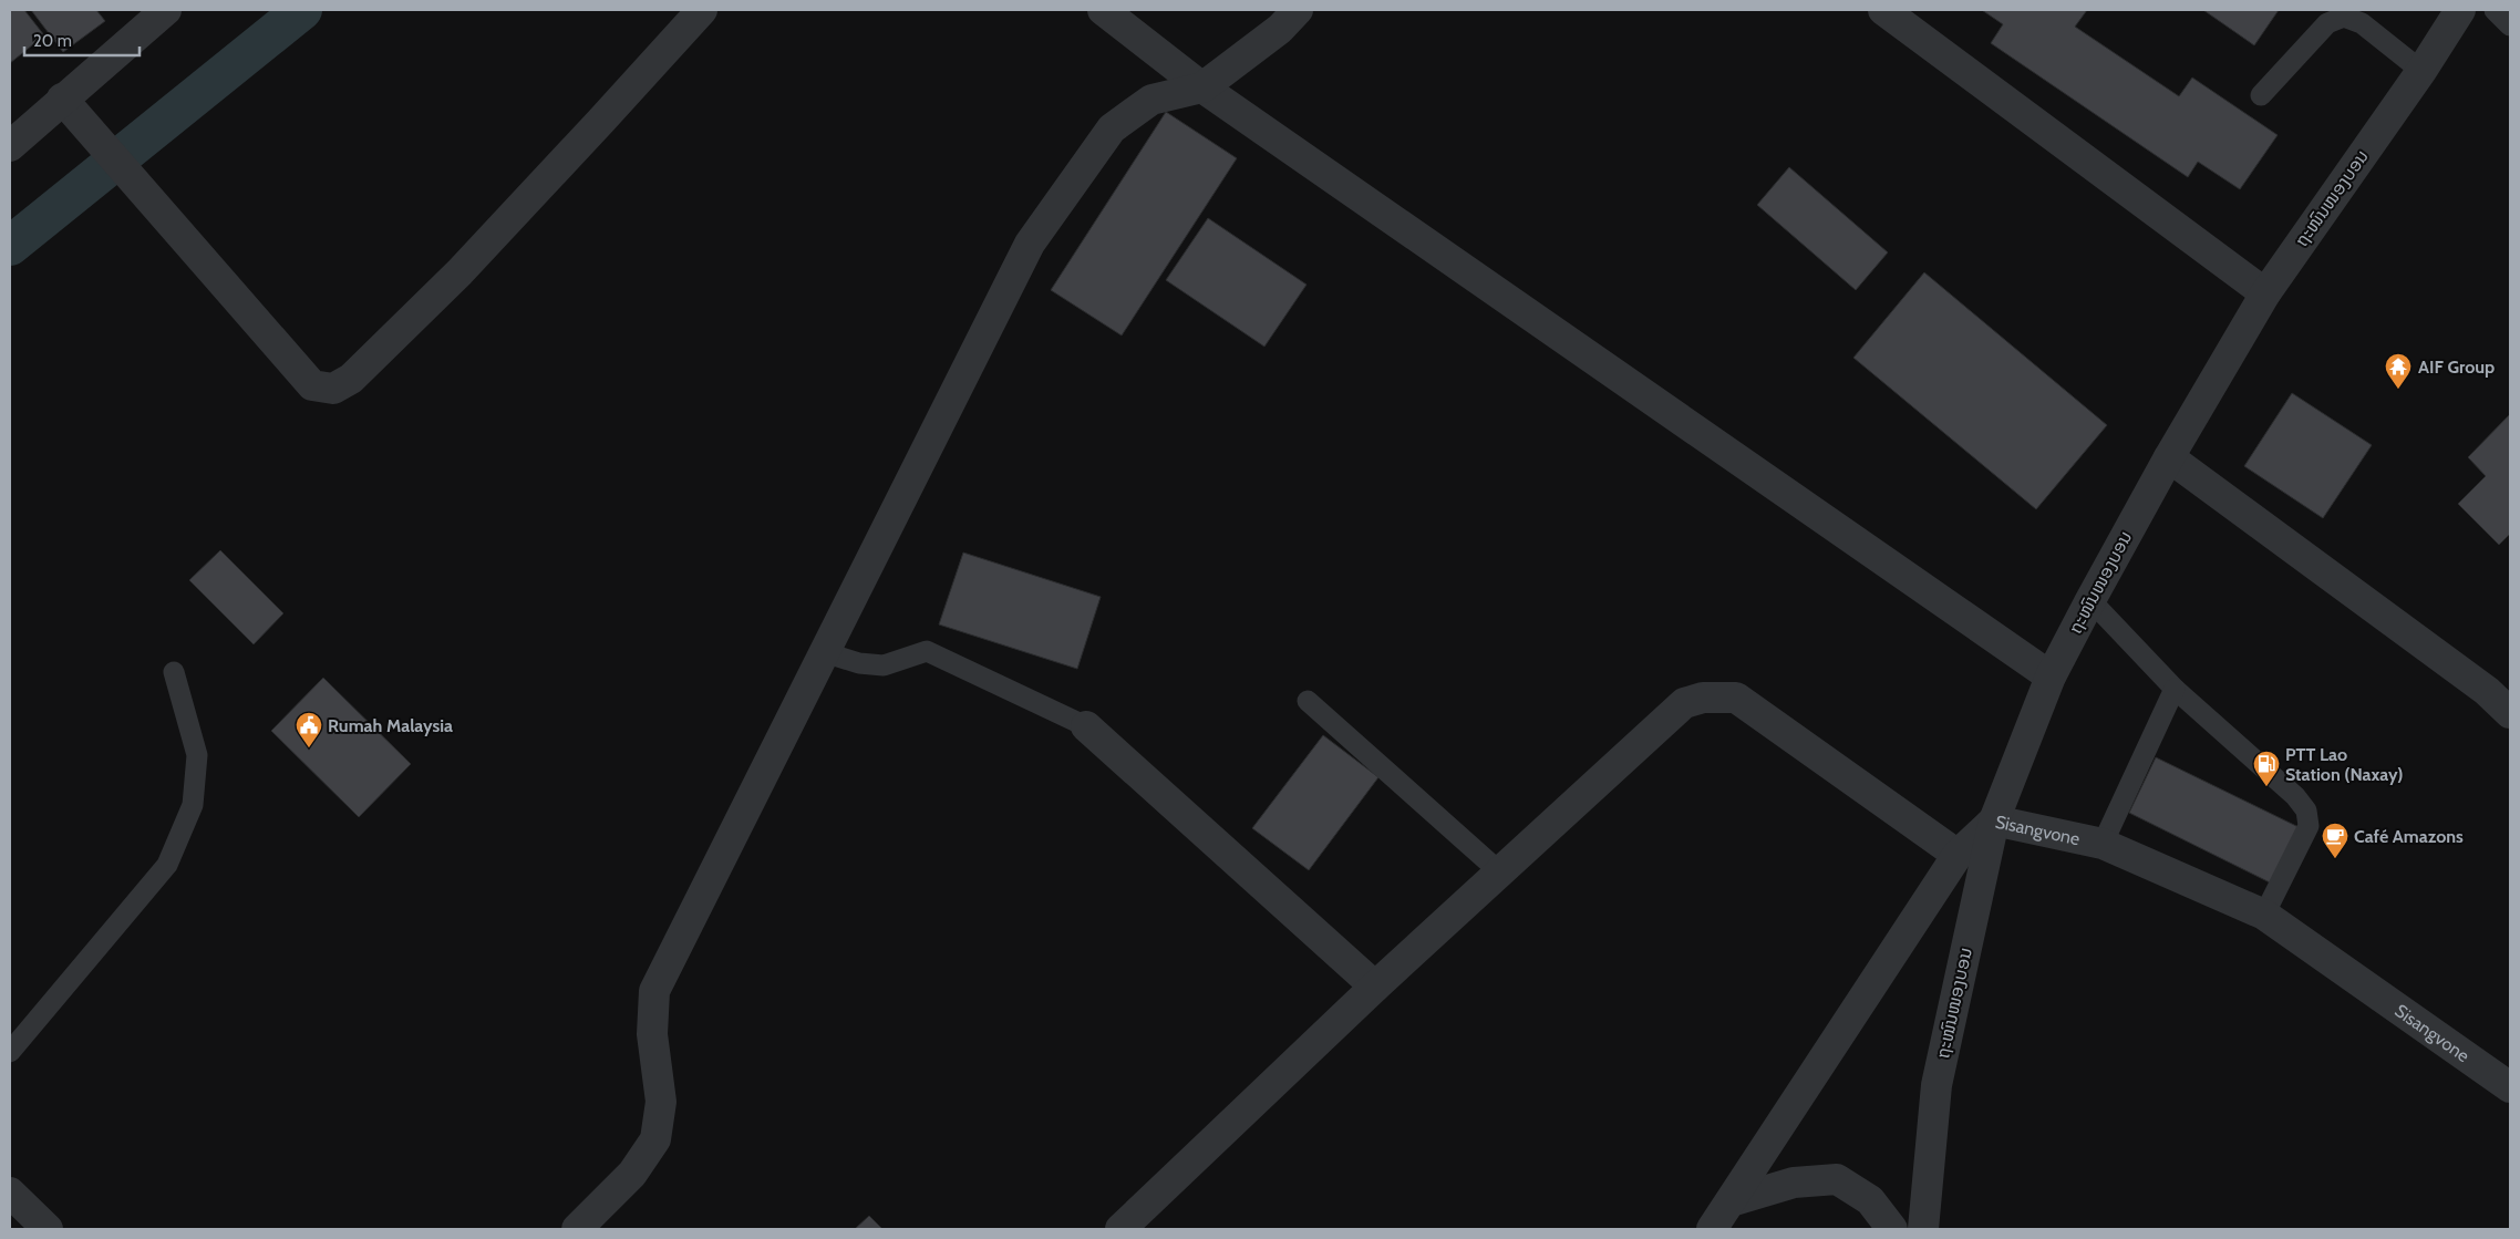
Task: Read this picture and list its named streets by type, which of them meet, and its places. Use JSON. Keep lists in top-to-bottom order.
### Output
{
  "streets": {
    "street": ["ຖະໜົນໜອງບອນ", "Sisangvone"]
  },
  "crossings": [
    ["ຖະໜົນໜອງບອນ", "Sisangvone"]
  ],
  "places": {
    "temple": ["AIF Group"],
    "public building": ["Rumah Malaysia"],
    "fuel station": ["PTT Lao Station (Naxay)"],
    "cafe": ["Café Amazons"]
  },
  "scale_bar": "20 m"
}
